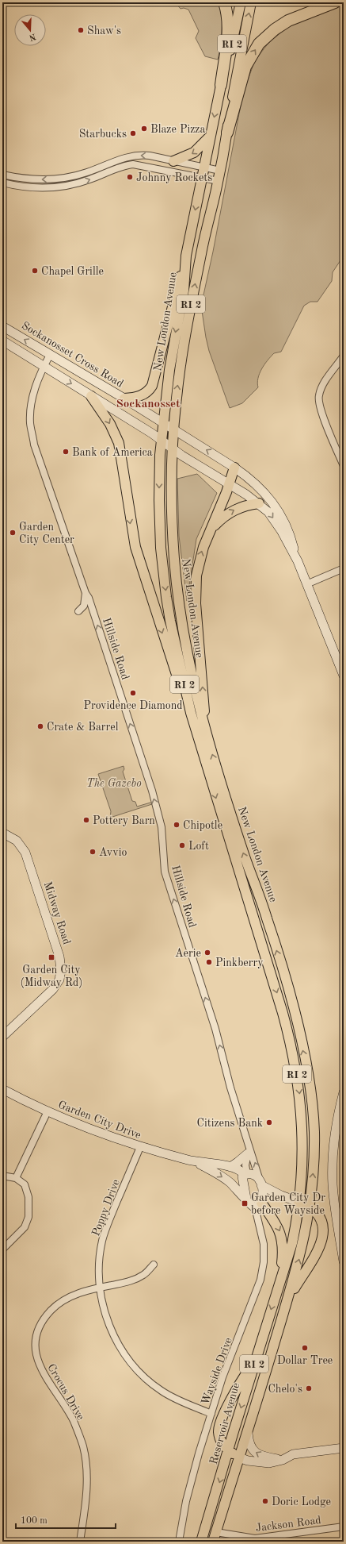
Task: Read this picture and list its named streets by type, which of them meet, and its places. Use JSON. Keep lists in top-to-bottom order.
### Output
{
  "streets": {
    "main road": ["RI 2", "New London Avenue", "Reservoir Avenue"],
    "street": [
      "Sockanosset Cross Road",
      "Hillside Road",
      "Midway Road",
      "Garden City Drive",
      "Poppy Drive",
      "Wayside Drive",
      "Crocus Drive",
      "Jackson Road"
    ]
  },
  "crossings": [
    ["New London Avenue", "Sockanosset Cross Road"],
    ["New London Avenue", "Garden City Drive"],
    ["New London Avenue", "Reservoir Avenue"],
    ["Sockanosset Cross Road", "Hillside Road"],
    ["Hillside Road", "Garden City Drive"],
    ["Garden City Drive", "Poppy Drive"],
    ["Garden City Drive", "Wayside Drive"],
    ["Garden City Drive", "Reservoir Avenue"],
    ["Poppy Drive", "Wayside Drive"],
    ["Poppy Drive", "Crocus Drive"],
    ["Reservoir Avenue", "Jackson Road"]
  ],
  "one_way": ["Hillside Road"],
  "districts": ["Sockanosset"],
  "parks": ["The Gazebo"],
  "places": {
    "other": [
      "Shaw's",
      "Blaze Pizza",
      "Starbucks",
      "Johnny Rockets",
      "Chapel Grille",
      "Bank of America",
      "Garden City Center",
      "Providence Diamond",
      "Crate & Barrel",
      "Pottery Barn",
      "Chipotle",
      "Loft",
      "Avvio",
      "Aerie",
      "Pinkberry",
      "Citizens Bank",
      "Dollar Tree",
      "Chelo's",
      "Doric Lodge"
    ],
    "transit": ["Garden City (Midway Rd)", "Garden City Dr before Wayside"]
  },
  "scale_bar": "100 m",
  "north": "bottom"
}
